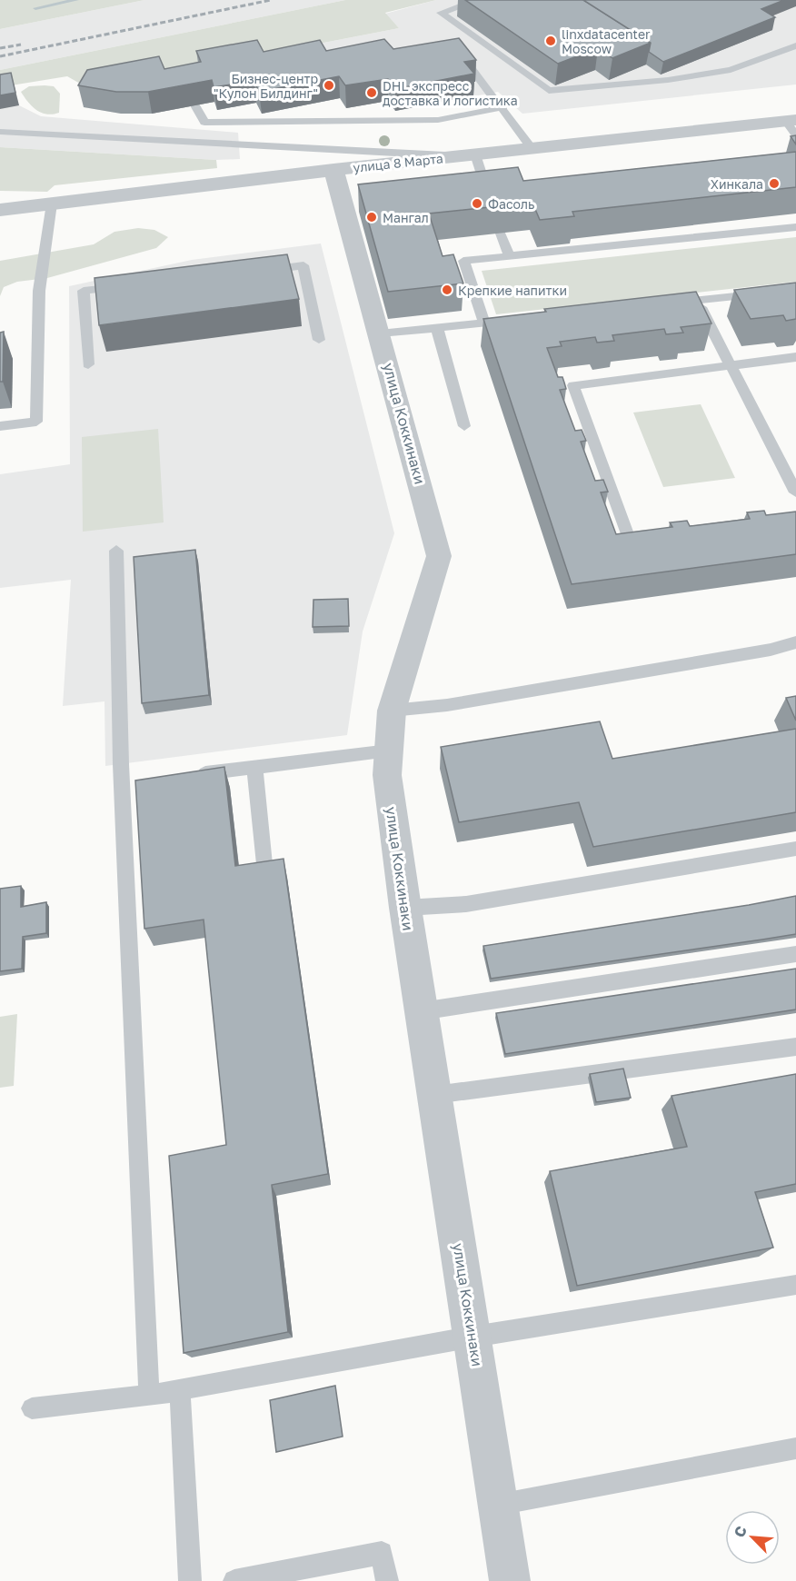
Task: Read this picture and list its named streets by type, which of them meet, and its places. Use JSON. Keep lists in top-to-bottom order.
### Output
{
  "streets": {
    "street": ["улица 8 Марта", "улица Коккинаки"]
  },
  "crossings": [
    ["улица 8 Марта", "улица Коккинаки"]
  ],
  "places": [
    "linxdatacenter Moscow",
    "Бизнес-центр \"Кулон Билдинг\"",
    "DHL экспресс доставка и логистика",
    "Хинкала",
    "Фасоль",
    "Мангал",
    "Крепкие напитки"
  ],
  "north": "top left"
}
